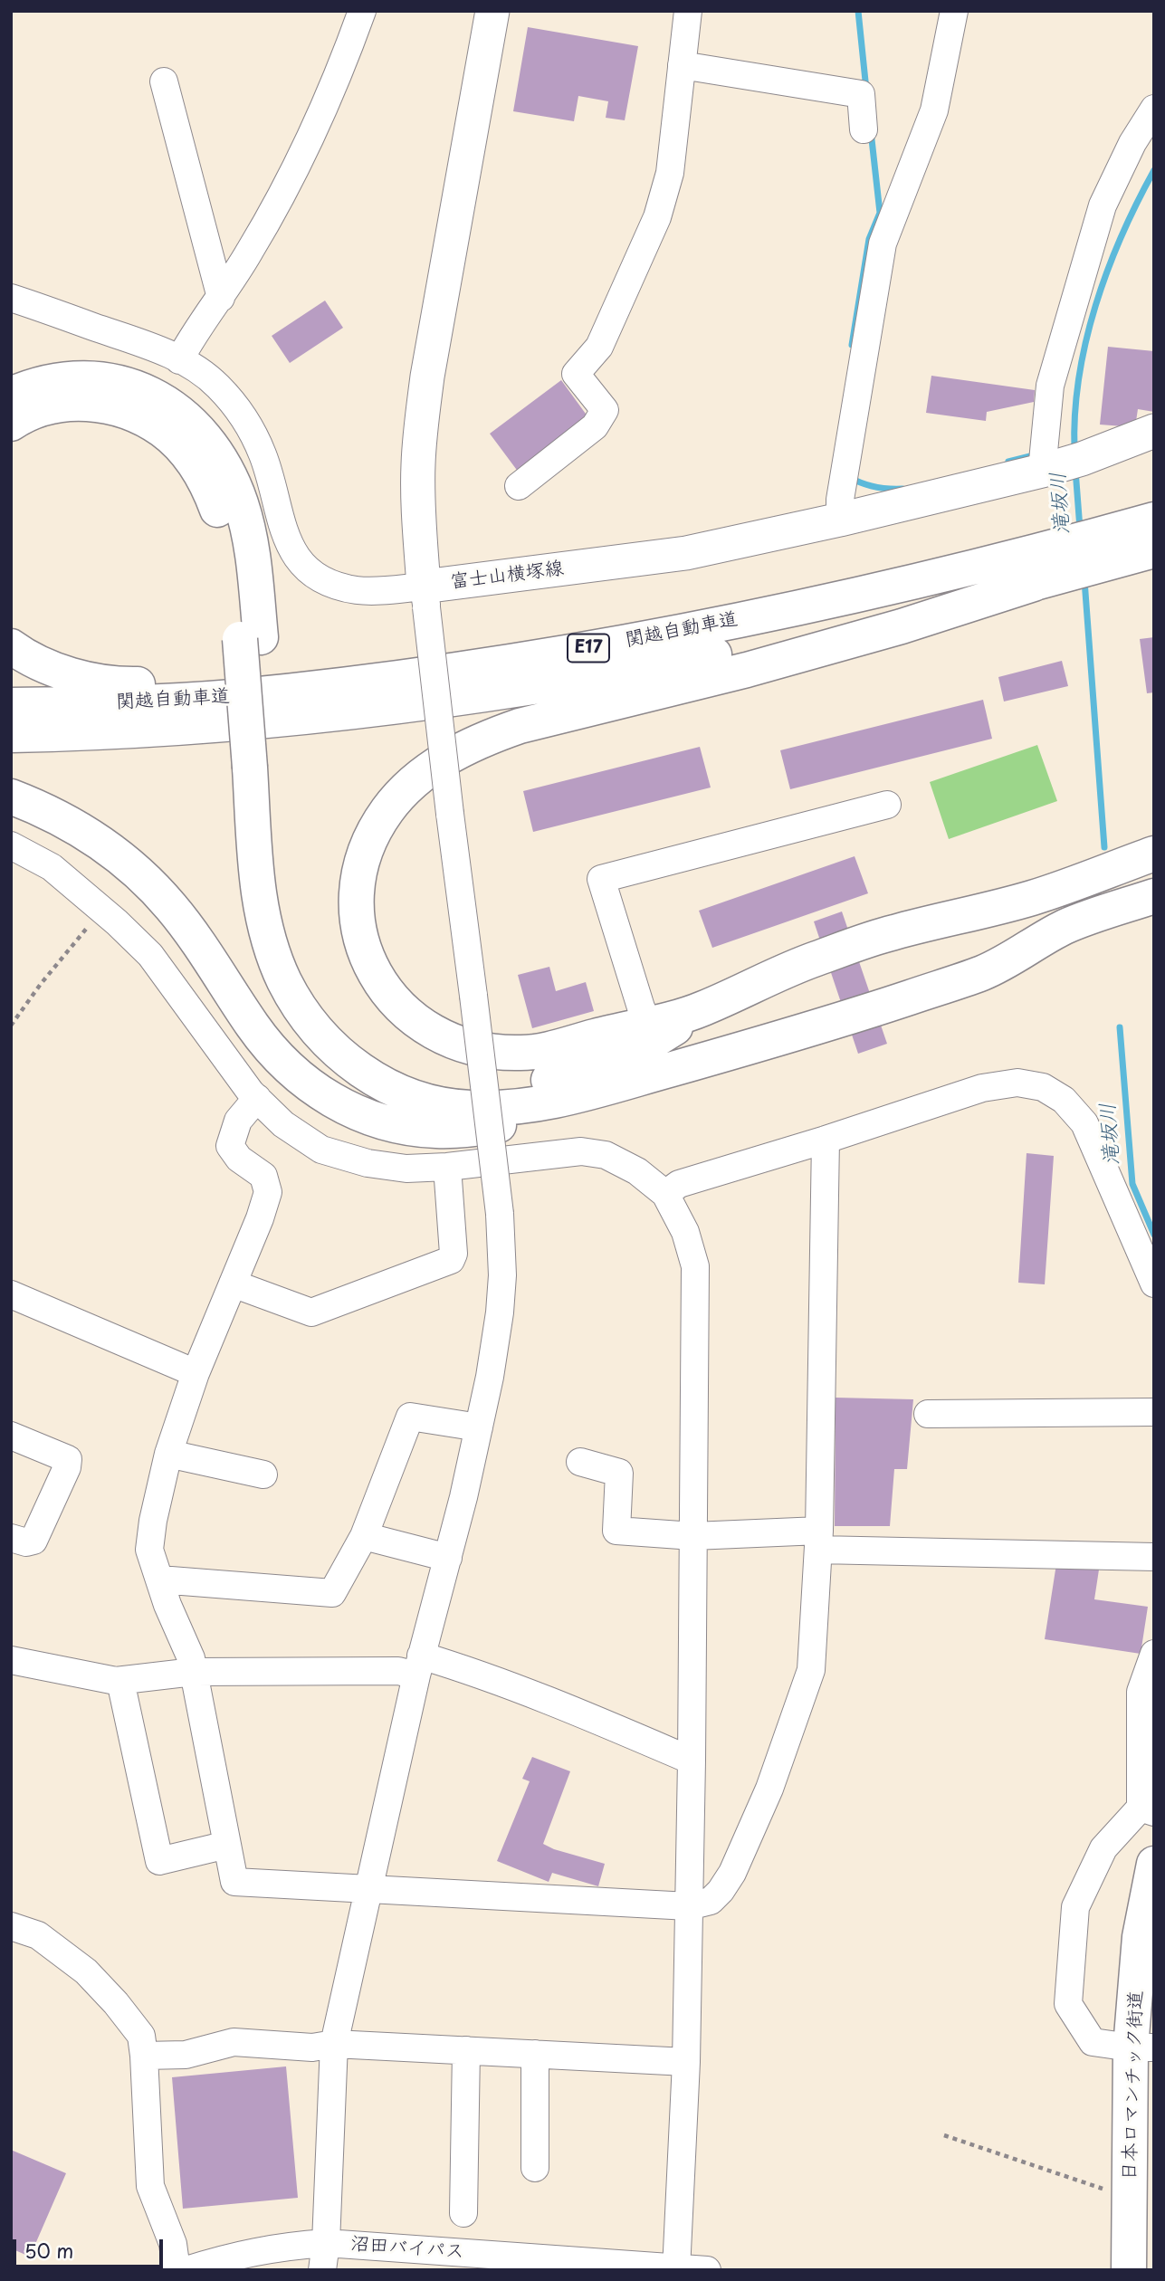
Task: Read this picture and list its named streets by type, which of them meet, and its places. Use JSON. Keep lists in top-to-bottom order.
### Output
{
  "streets": {
    "highway": ["関越自動車道", "E17", "日本ロマンチック街道"],
    "main road": ["富士山横塚線"],
    "street": ["沼田バイパス"]
  },
  "water": ["滝坂川"],
  "scale_bar": "50 m"
}
